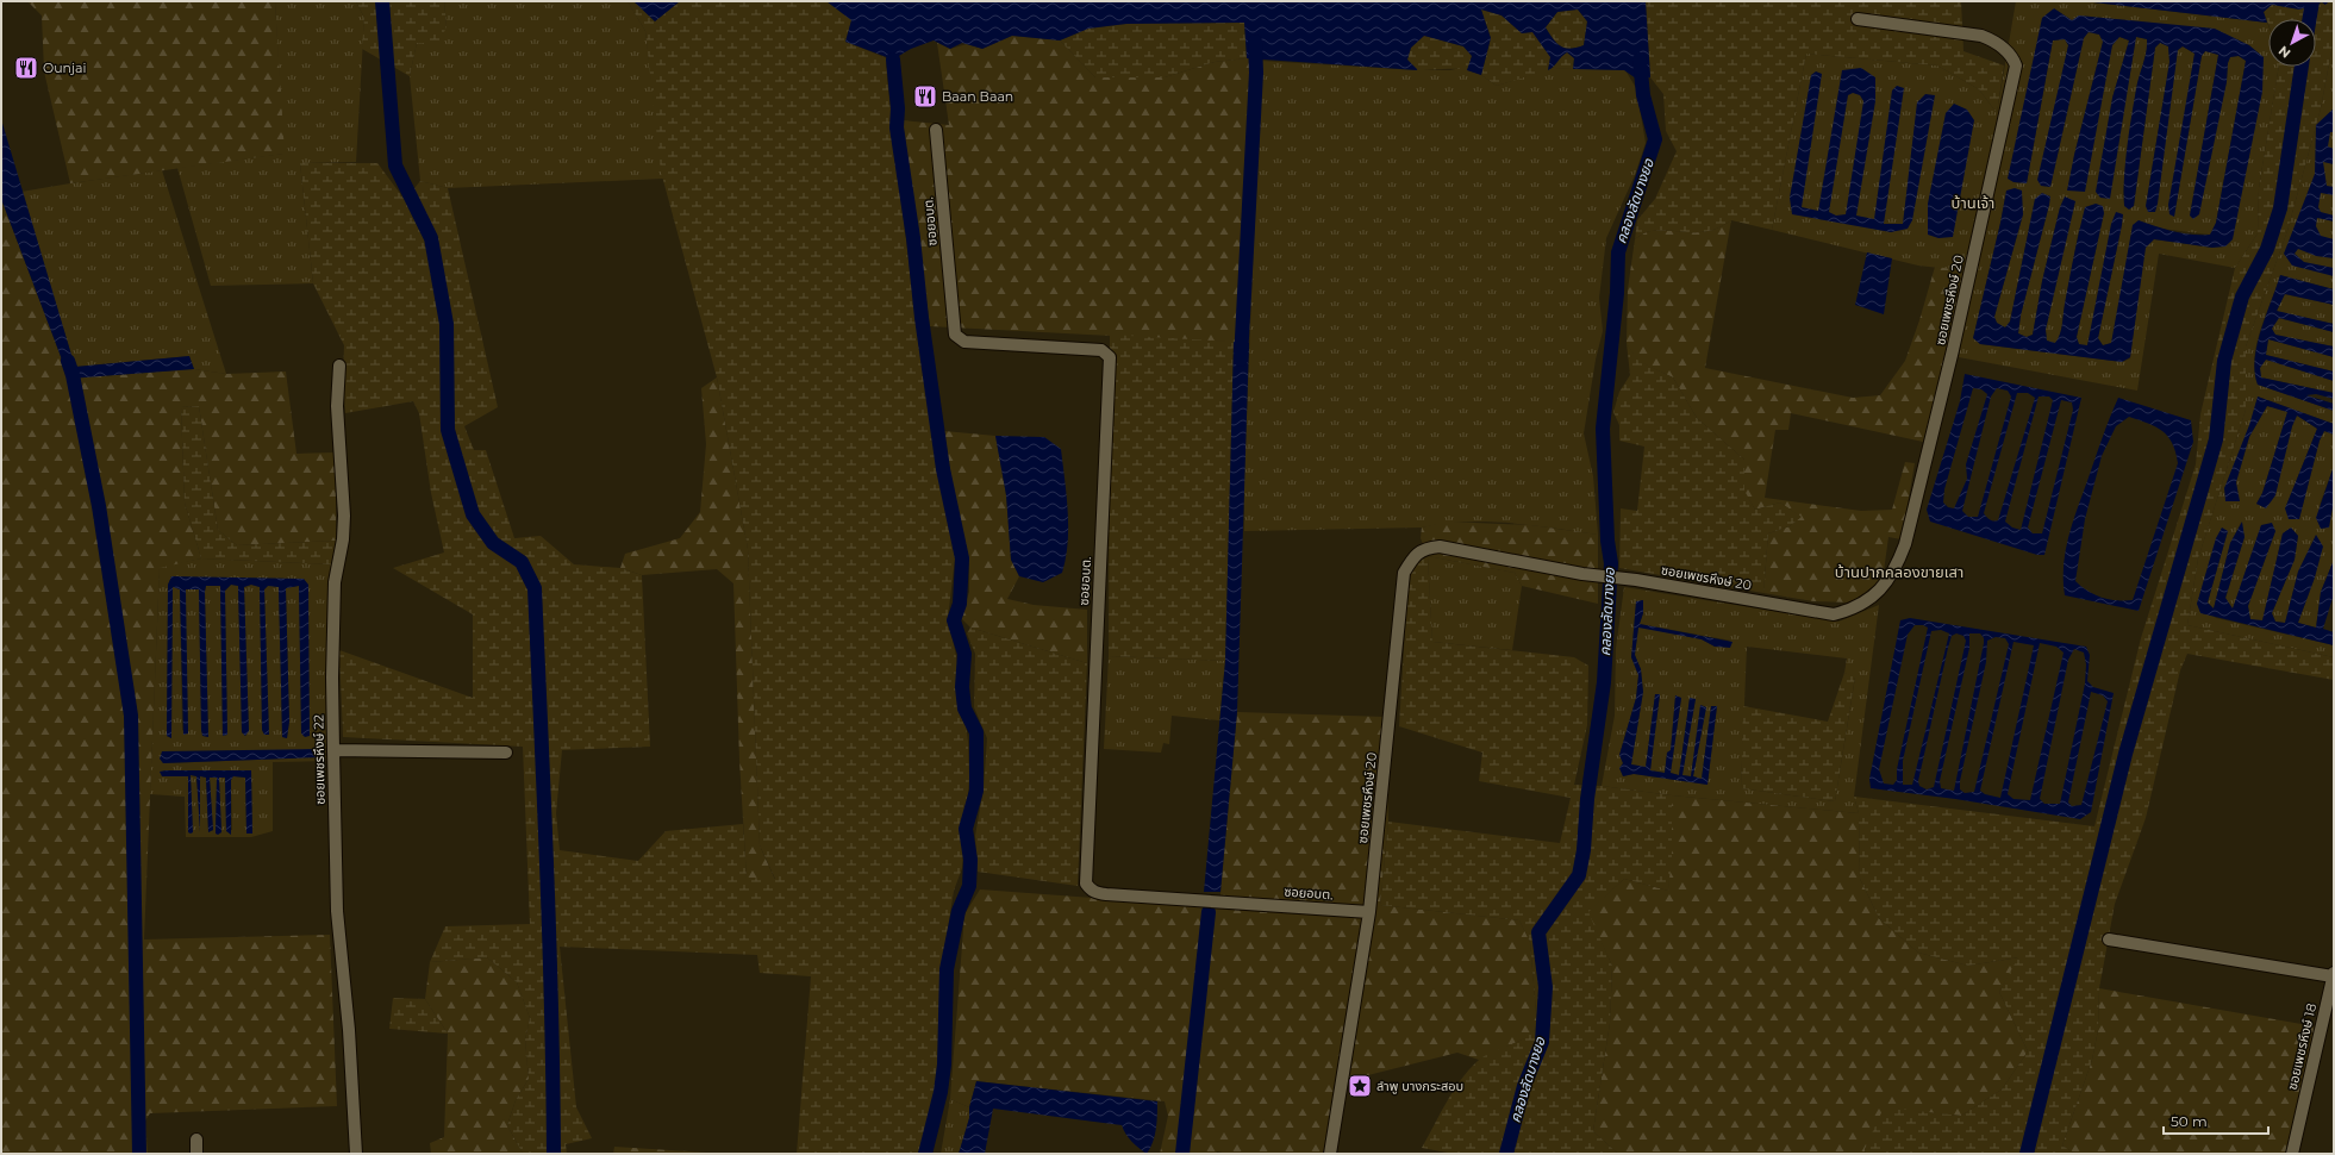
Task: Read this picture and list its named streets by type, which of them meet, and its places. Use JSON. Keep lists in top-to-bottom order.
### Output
{
  "streets": {
    "street": [
      "ซอยอบต.",
      "ซอยเพชรหึงษ์ 20",
      "ซอยเพชรหึงษ์ 22",
      "ซอยเพชรหึงษ์ 18"
    ]
  },
  "crossings": [
    ["ซอยอบต.", "ซอยเพชรหึงษ์ 20"]
  ],
  "districts": ["บ้านเจ้า", "บ้านปากคลองขายเสา"],
  "water": ["คลองลัดบางยอ"],
  "places": {
    "restaurant": ["Ounjai", "Baan Baan"],
    "place": ["ลำพู บางกระสอบ"]
  },
  "scale_bar": "50 m",
  "north": "bottom left"
}
